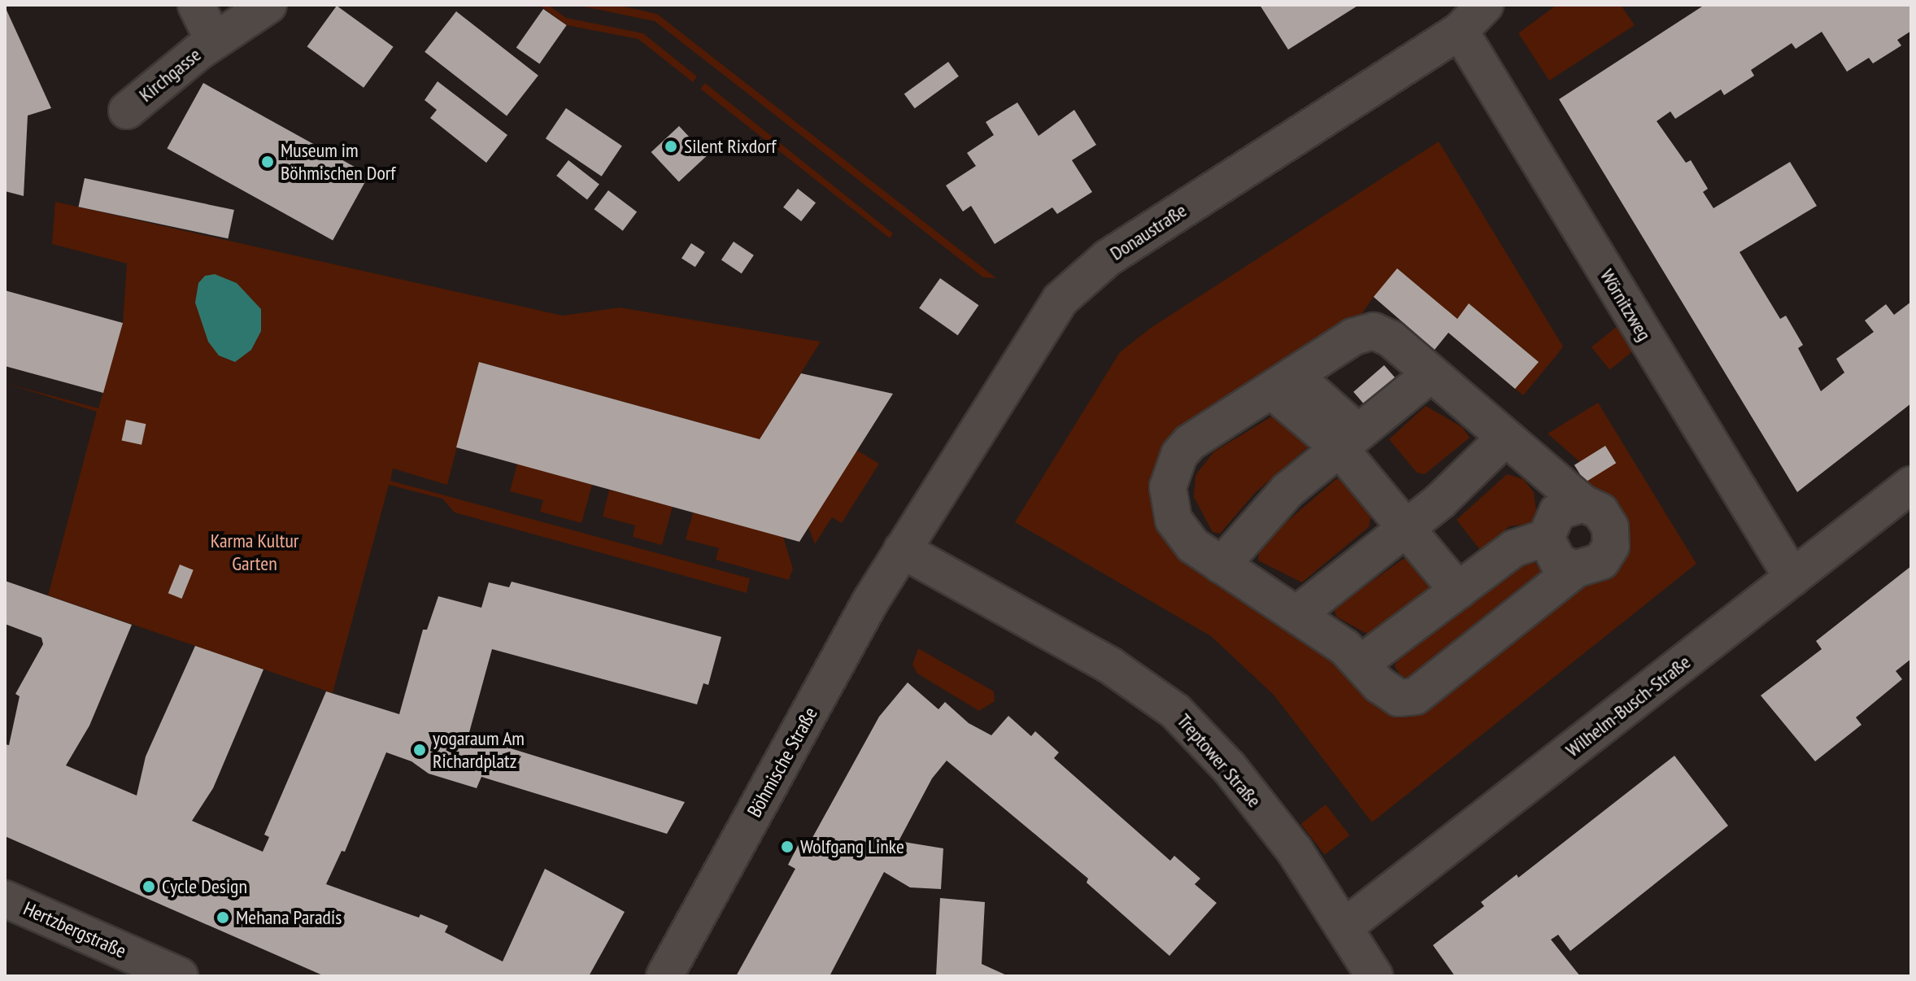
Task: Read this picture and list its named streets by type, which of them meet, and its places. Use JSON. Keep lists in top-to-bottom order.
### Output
{
  "streets": {
    "street": [
      "Kirchgasse",
      "Donaustraße",
      "Wörnitzweg",
      "Wilhelm-Busch-Straße",
      "Treptower Straße",
      "Böhmische Straße",
      "Hertzbergstraße"
    ]
  },
  "crossings": [
    ["Donaustraße", "Wörnitzweg"],
    ["Donaustraße", "Treptower Straße"],
    ["Donaustraße", "Böhmische Straße"],
    ["Wörnitzweg", "Wilhelm-Busch-Straße"],
    ["Wilhelm-Busch-Straße", "Treptower Straße"],
    ["Treptower Straße", "Böhmische Straße"]
  ],
  "parks": ["Karma Kultur Garten"],
  "places": [
    "Silent Rixdorf",
    "Museum im Böhmischen Dorf",
    "yogaraum Am Richardplatz",
    "Wolfgang Linke",
    "Cycle Design",
    "Mehana Paradis"
  ]
}
